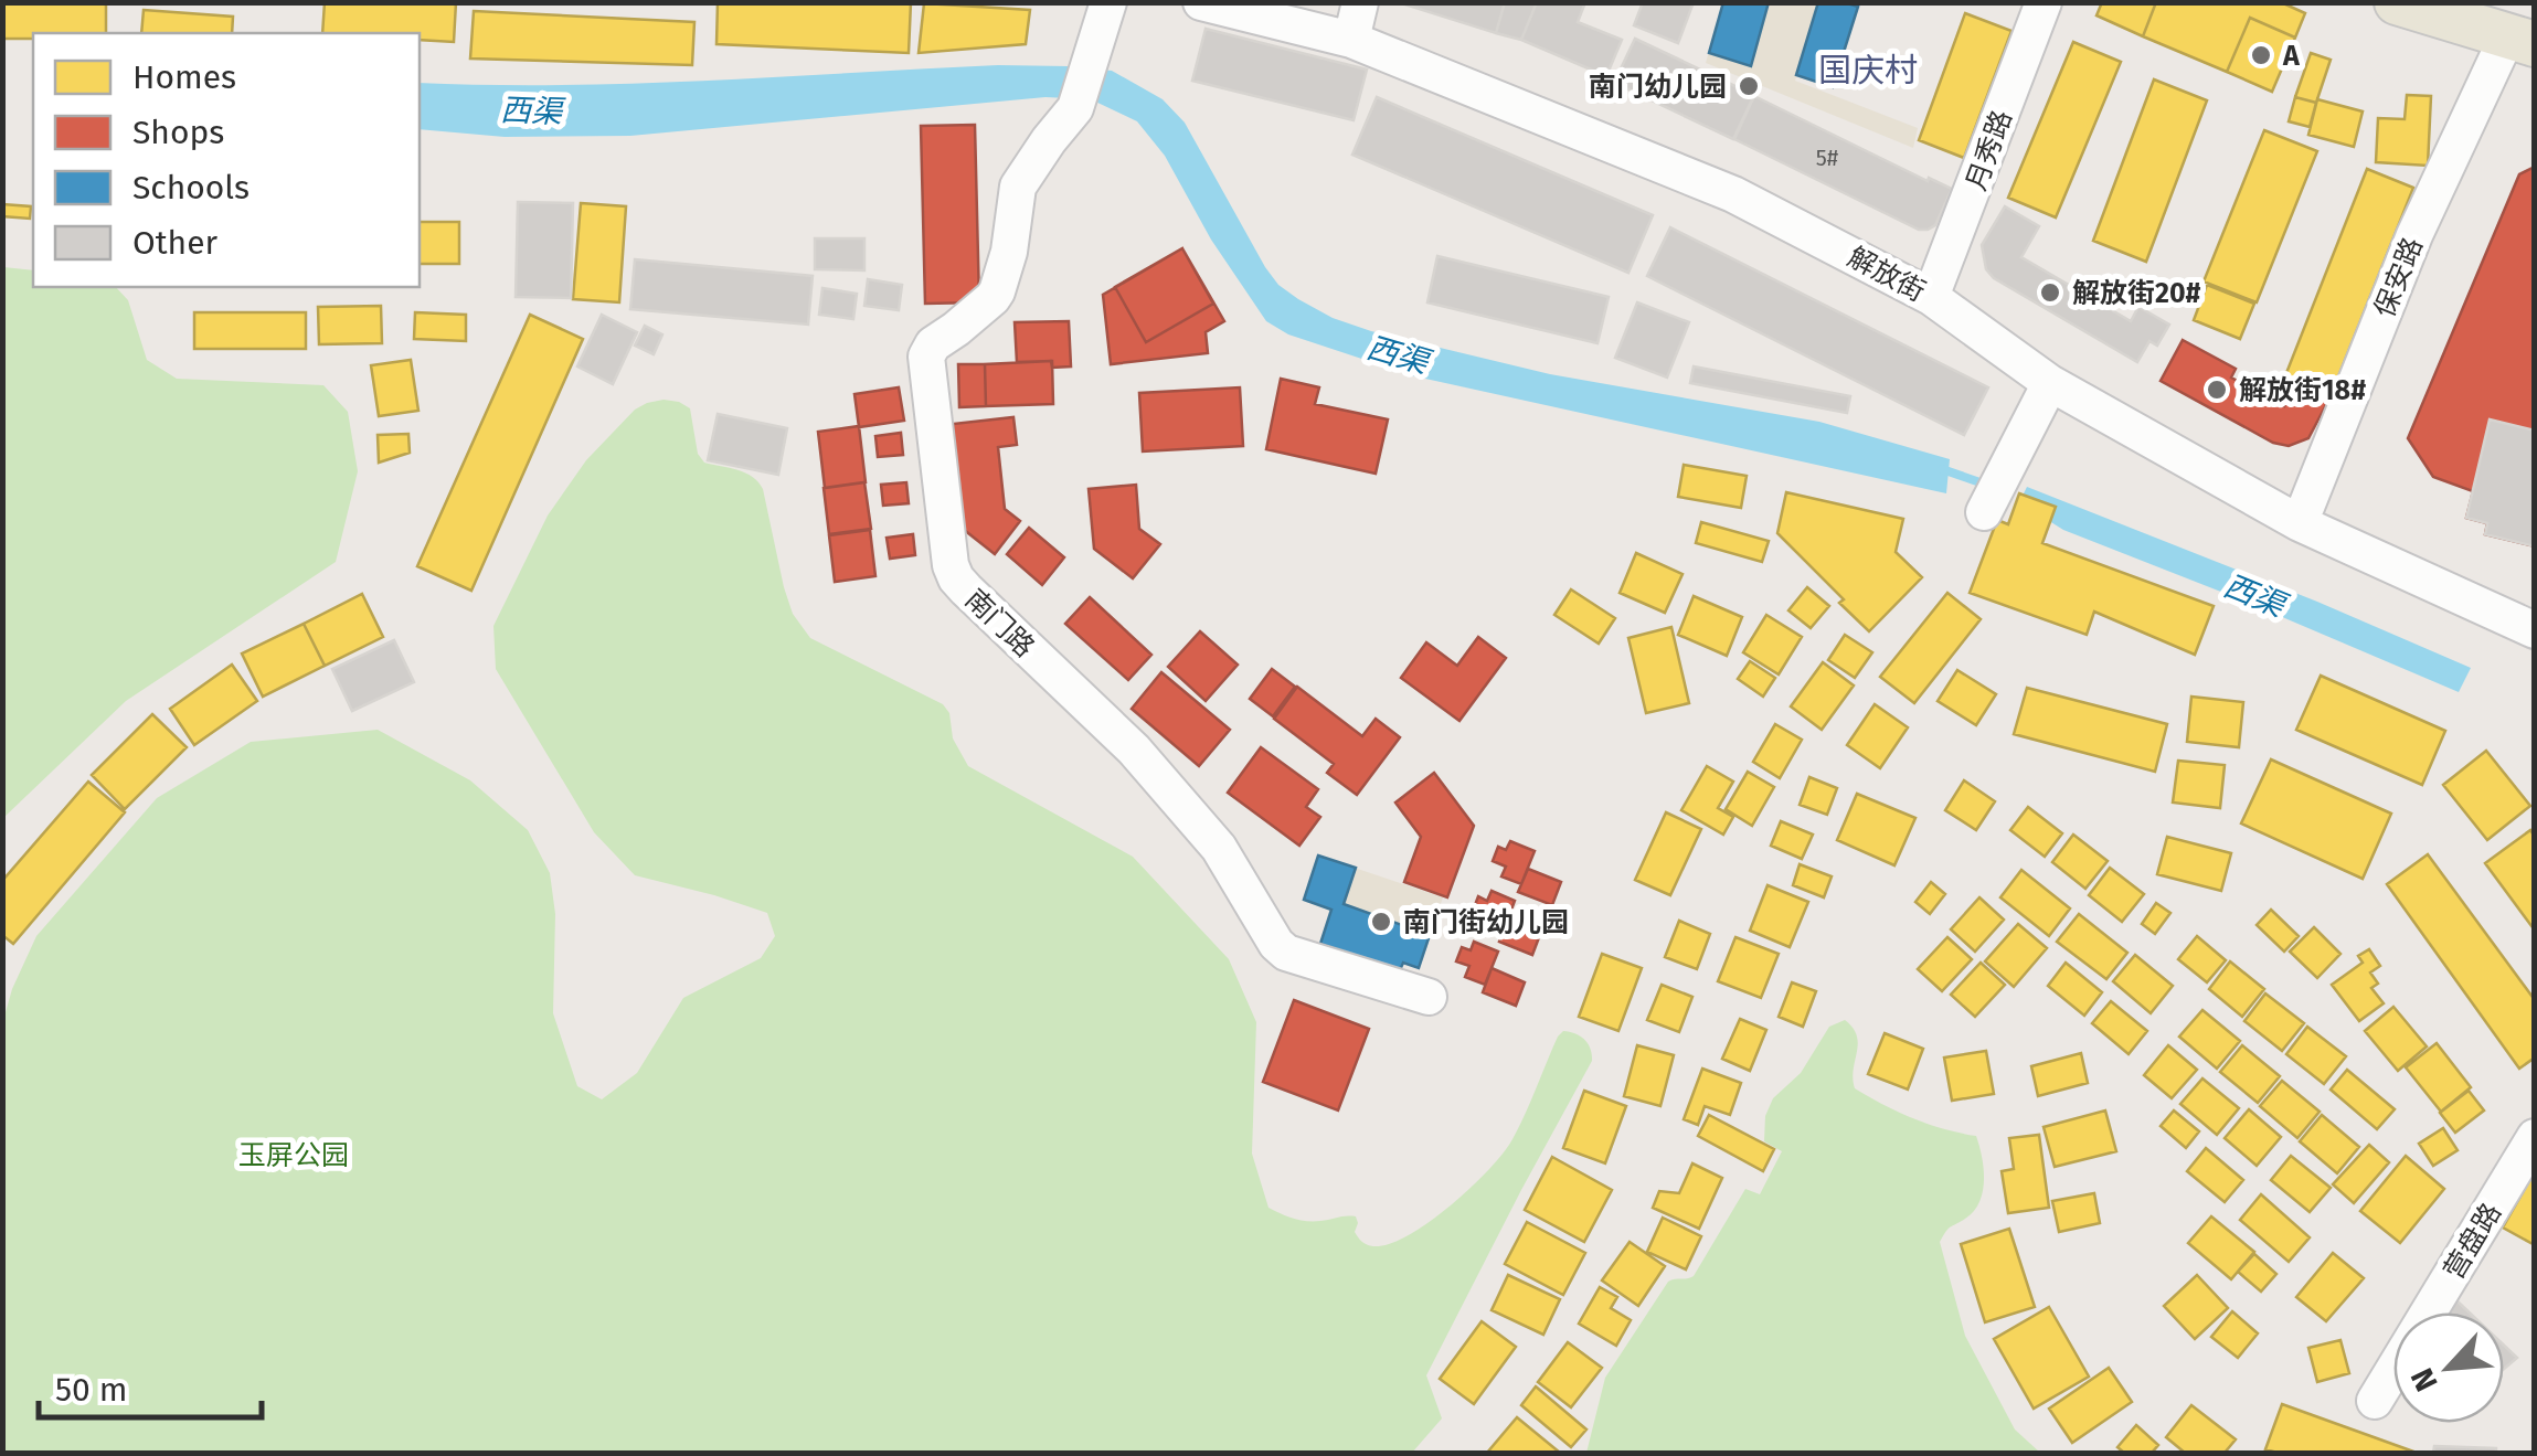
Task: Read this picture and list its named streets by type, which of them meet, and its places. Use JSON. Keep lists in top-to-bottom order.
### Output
{
  "streets": {
    "street": [
      "月秀路",
      "解放街",
      "保安路",
      "南门路",
      "营盘路"
    ]
  },
  "crossings": [
    ["月秀路", "解放街"],
    ["解放街", "保安路"]
  ],
  "districts": ["国庆村"],
  "water": ["西渠"],
  "parks": ["玉屏公园"],
  "places": [
    "A",
    "南门幼儿园",
    "解放街20#",
    "解放街18#",
    "南门街幼儿园"
  ],
  "house_numbers": ["5#"],
  "legend": [
    "Homes",
    "Shops",
    "Schools",
    "Other"
  ],
  "scale_bar": "50 m",
  "north": "bottom left"
}
